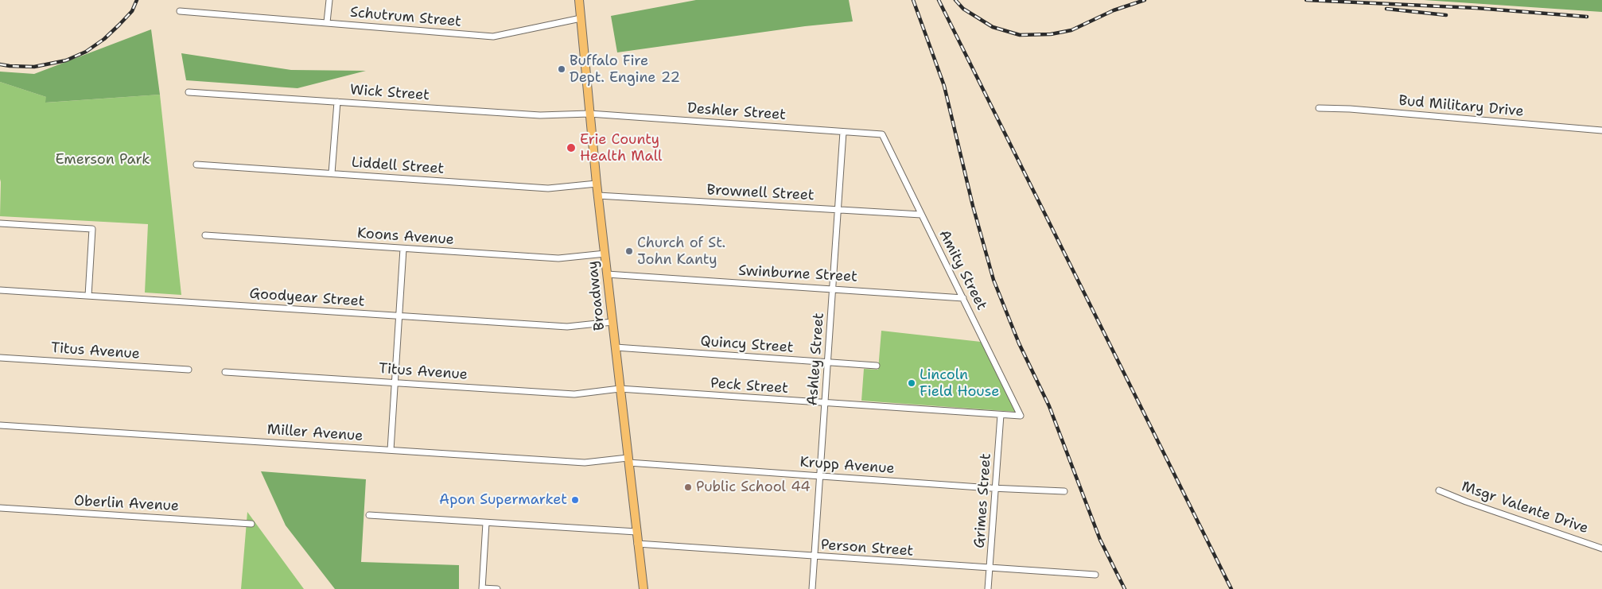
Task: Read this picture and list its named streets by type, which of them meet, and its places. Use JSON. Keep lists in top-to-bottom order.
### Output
{
  "streets": {
    "main road": ["Broadway"],
    "street": [
      "Schutrum Street",
      "Wick Street",
      "Bud Military Drive",
      "Deshler Street",
      "Liddell Street",
      "Brownell Street",
      "Koons Avenue",
      "Amity Street",
      "Swinburne Street",
      "Goodyear Street",
      "Quincy Street",
      "Titus Avenue",
      "Ashley Street",
      "Peck Street",
      "Miller Avenue",
      "Krupp Avenue",
      "Grimes Street",
      "Oberlin Avenue",
      "Msgr Valente Drive",
      "Person Street"
    ]
  },
  "crossings": [
    ["Schutrum Street", "Broadway"],
    ["Wick Street", "Deshler Street"],
    ["Wick Street", "Broadway"],
    ["Deshler Street", "Amity Street"],
    ["Deshler Street", "Broadway"],
    ["Deshler Street", "Ashley Street"],
    ["Liddell Street", "Broadway"],
    ["Brownell Street", "Amity Street"],
    ["Brownell Street", "Broadway"],
    ["Brownell Street", "Ashley Street"],
    ["Koons Avenue", "Broadway"],
    ["Amity Street", "Swinburne Street"],
    ["Amity Street", "Peck Street"],
    ["Swinburne Street", "Broadway"],
    ["Swinburne Street", "Ashley Street"],
    ["Broadway", "Goodyear Street"],
    ["Broadway", "Quincy Street"],
    ["Broadway", "Titus Avenue"],
    ["Broadway", "Peck Street"],
    ["Broadway", "Miller Avenue"],
    ["Broadway", "Krupp Avenue"],
    ["Broadway", "Person Street"],
    ["Quincy Street", "Ashley Street"],
    ["Titus Avenue", "Peck Street"],
    ["Ashley Street", "Peck Street"],
    ["Ashley Street", "Krupp Avenue"],
    ["Ashley Street", "Person Street"],
    ["Peck Street", "Grimes Street"],
    ["Miller Avenue", "Krupp Avenue"],
    ["Krupp Avenue", "Grimes Street"],
    ["Grimes Street", "Person Street"]
  ],
  "parks": ["Emerson Park"],
  "places": [
    "Buffalo Fire Dept. Engine 22",
    "Erie County Health Mall",
    "Church of St. John Kanty",
    "Lincoln Field House",
    "Public School 44",
    "Apon Supermarket"
  ]
}
